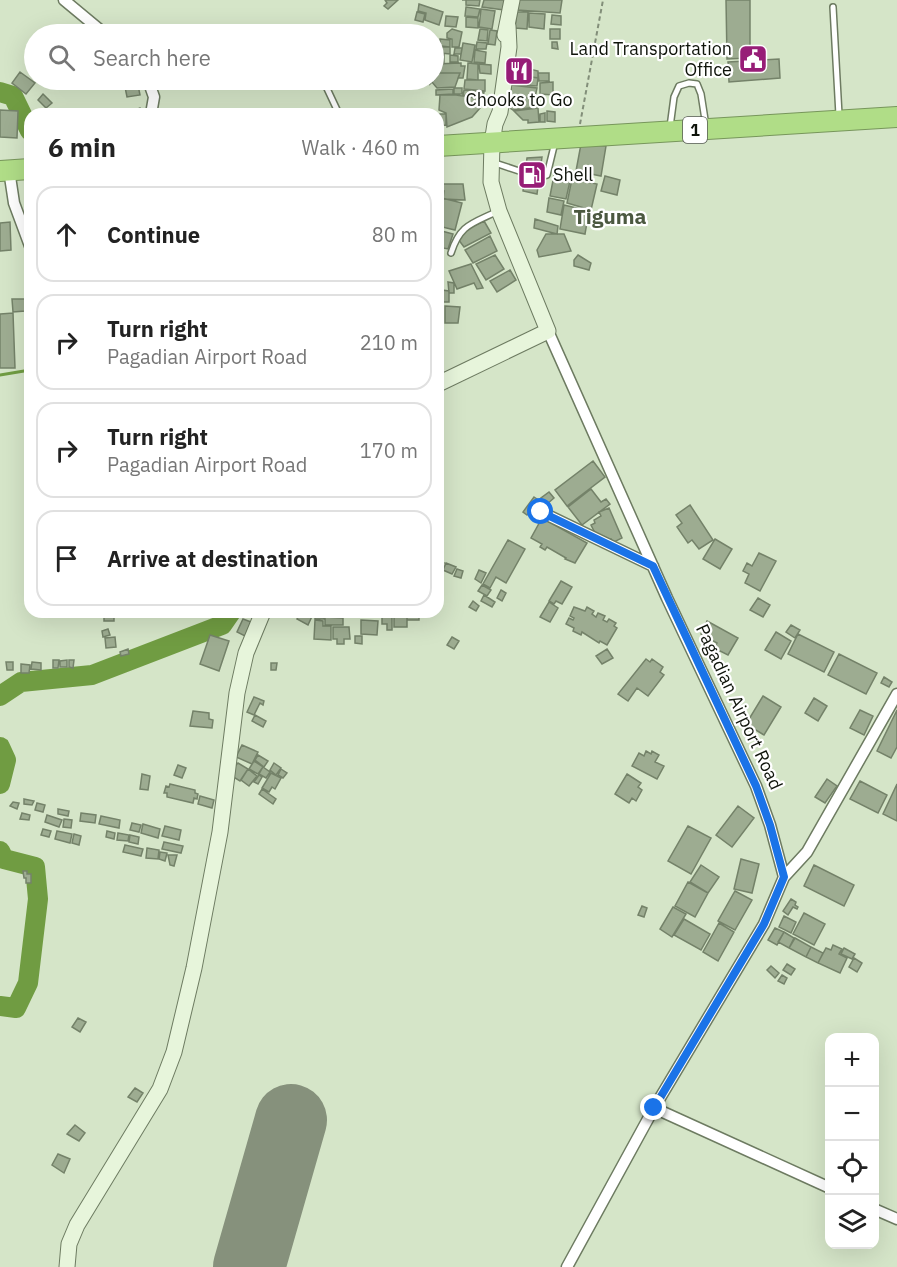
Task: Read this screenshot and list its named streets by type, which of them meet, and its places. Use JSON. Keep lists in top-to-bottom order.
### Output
{
  "streets": {
    "highway": ["1"],
    "street": ["Pagadian Airport Road"]
  },
  "crossings": [
    ["1", "Pagadian Airport Road"]
  ],
  "districts": ["Tiguma"],
  "places": {
    "public building": ["Land Transportation Office"],
    "restaurant": ["Chooks to Go"],
    "fuel station": ["Shell"]
  },
  "page": {
    "search": "Search here",
    "heading": ["6 min", "Walk · 460 m"],
    "list": [
      ["Continue", "80 m"],
      ["Turn right", "Pagadian Airport Road", "210 m"],
      ["Turn right", "Pagadian Airport Road", "170 m"],
      "Arrive at destination"
    ],
    "map_buttons": ["+", "−"]
  }
}
